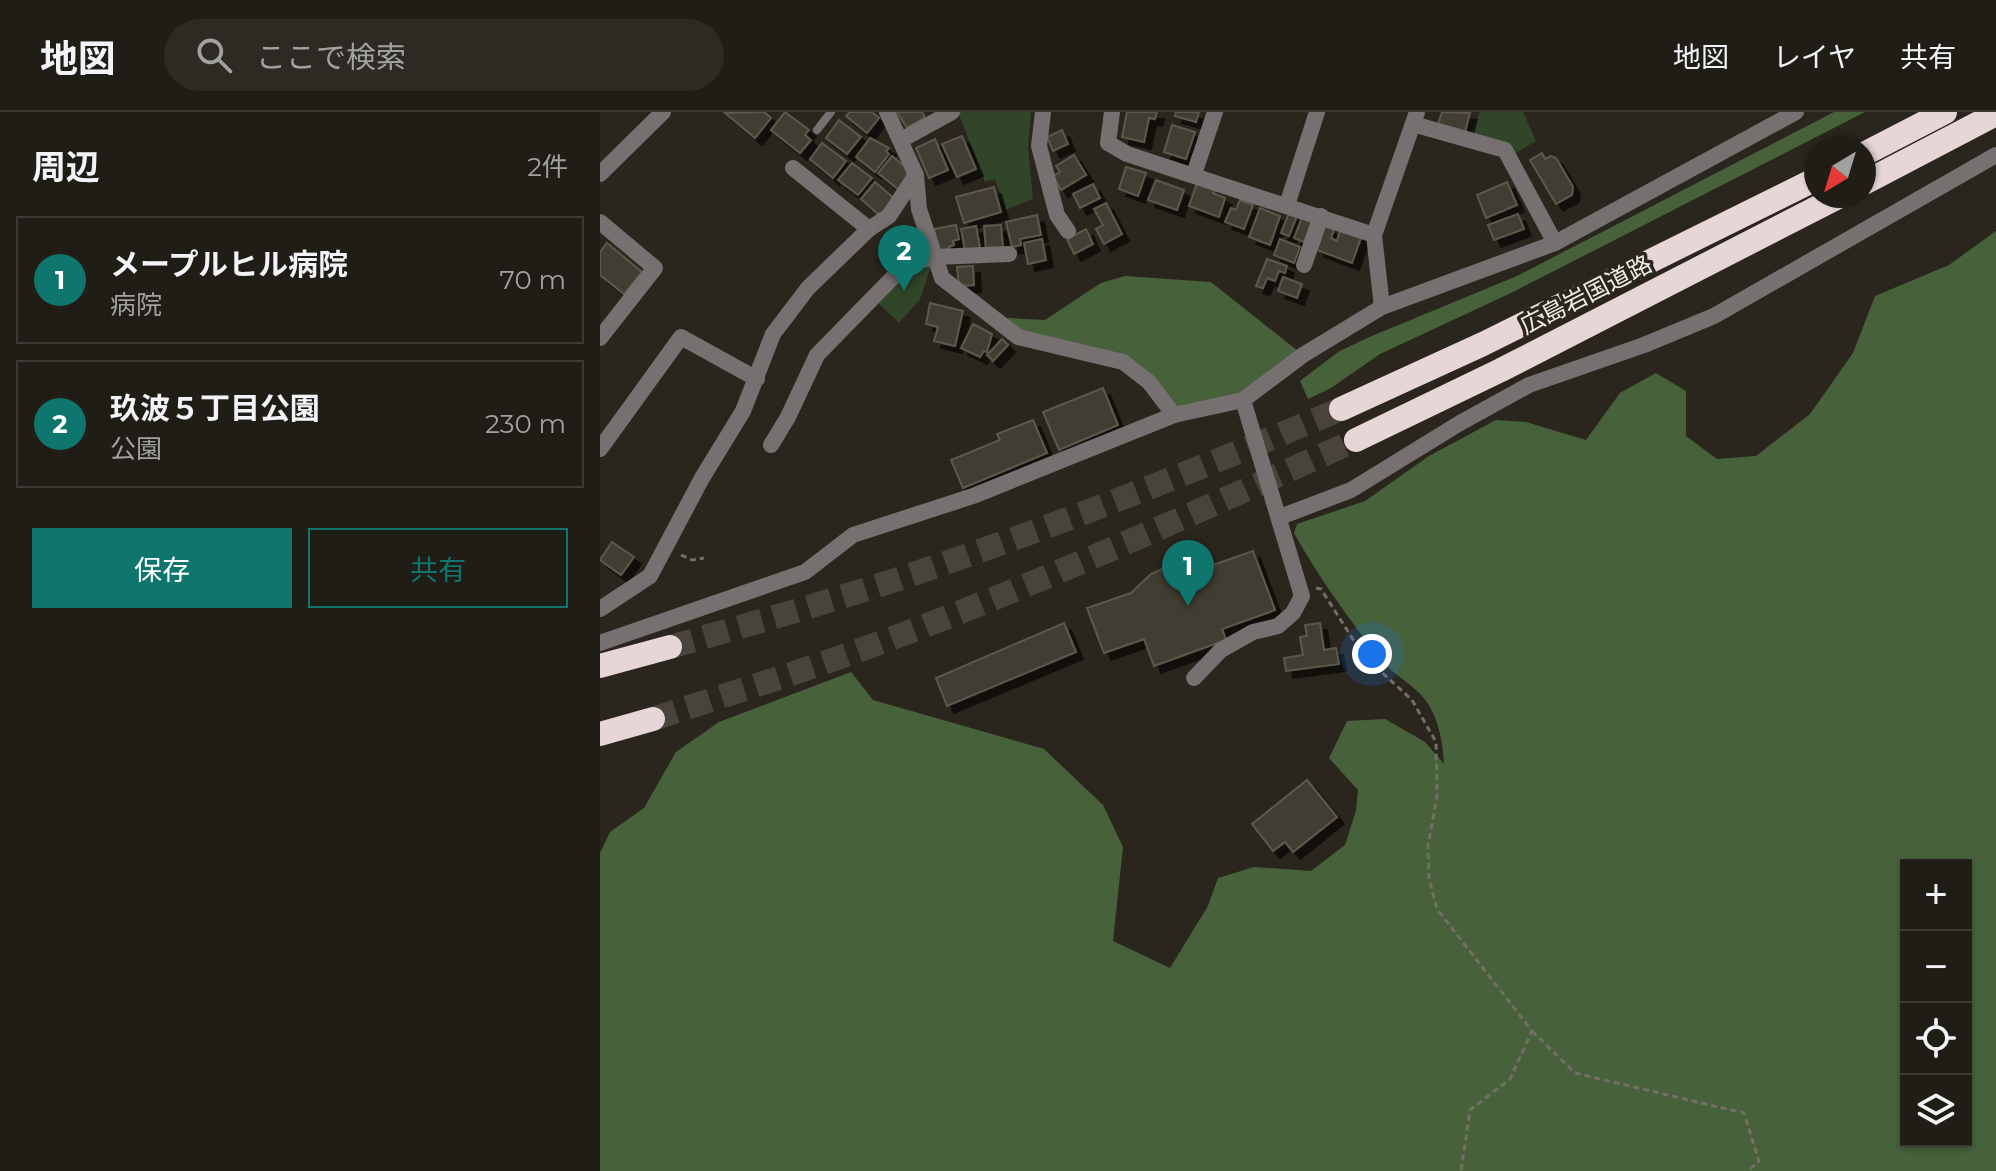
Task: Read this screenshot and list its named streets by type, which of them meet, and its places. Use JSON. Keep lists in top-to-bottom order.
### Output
{
  "streets": {
    "highway": ["広島岩国道路"]
  },
  "north": "bottom left",
  "page": {
    "header": "地図",
    "search": "ここで検索",
    "nav": ["地図", "レイヤ", "共有"],
    "heading": ["周辺", "2件"],
    "list": [
      {
        "mark": "1",
        "name": "メープルヒル病院",
        "note": "病院",
        "value": "70 m"
      },
      {
        "mark": "2",
        "name": "玖波５丁目公園",
        "note": "公園",
        "value": "230 m"
      }
    ],
    "pins": ["2", "1"],
    "buttons": ["保存", "共有"],
    "map_buttons": ["+", "−"]
  }
}
